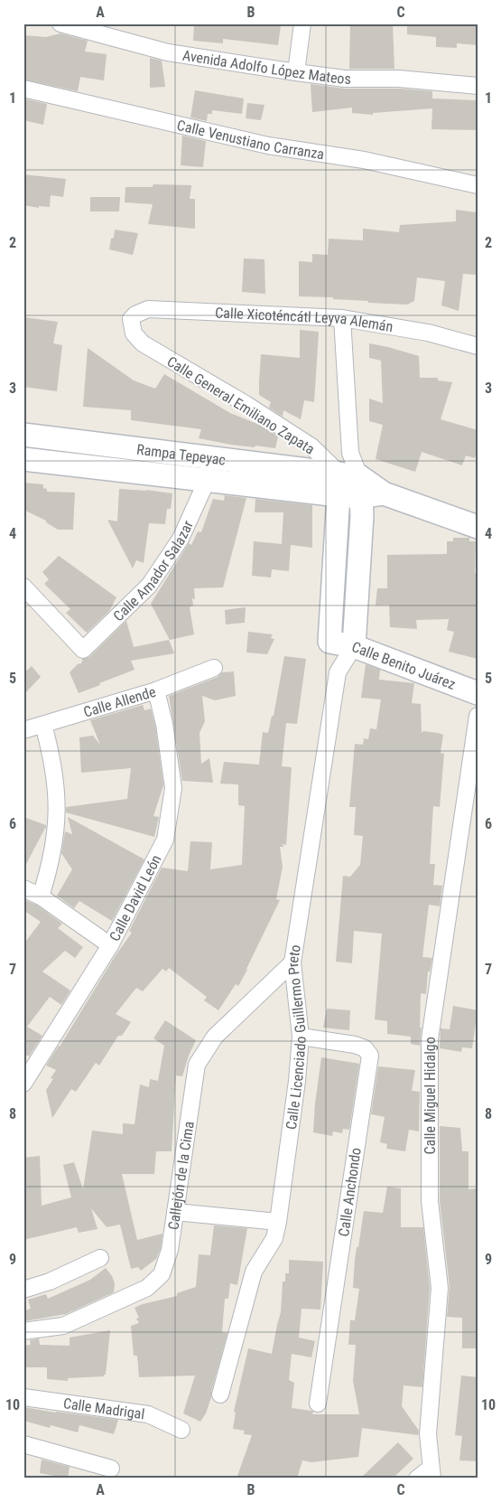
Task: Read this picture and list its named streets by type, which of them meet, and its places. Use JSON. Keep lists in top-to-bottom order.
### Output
{
  "streets": {
    "main road": ["Rampa Tepeyac", "Calle Benito Juárez", "Calle Licenciado Guillermo Preto"],
    "street": [
      "Avenida Adolfo López Mateos",
      "Calle Venustiano Carranza",
      "Calle Xicoténcátl Leyva Alemán",
      "Calle General Emiliano Zapata",
      "Calle Amador Salazar",
      "Calle Allende",
      "Calle David León",
      "Calle Miguel Hidalgo",
      "Callejón de la Cima",
      "Calle Anchondo",
      "Calle Madrigal"
    ]
  },
  "crossings": [
    ["Calle Xicoténcátl Leyva Alemán", "Calle General Emiliano Zapata"],
    ["Calle Xicoténcátl Leyva Alemán", "Calle Licenciado Guillermo Preto"],
    ["Calle General Emiliano Zapata", "Rampa Tepeyac"],
    ["Calle General Emiliano Zapata", "Calle Licenciado Guillermo Preto"],
    ["Rampa Tepeyac", "Calle Amador Salazar"],
    ["Rampa Tepeyac", "Calle Licenciado Guillermo Preto"],
    ["Calle Benito Juárez", "Calle Licenciado Guillermo Preto"],
    ["Calle Allende", "Calle David León"],
    ["Calle Licenciado Guillermo Preto", "Callejón de la Cima"],
    ["Calle Licenciado Guillermo Preto", "Calle Anchondo"]
  ],
  "grid": {
    "columns": ["A", "B", "C"],
    "rows": [
      "1",
      "2",
      "3",
      "4",
      "5",
      "6",
      "7",
      "8",
      "9",
      "10"
    ]
  }
}
